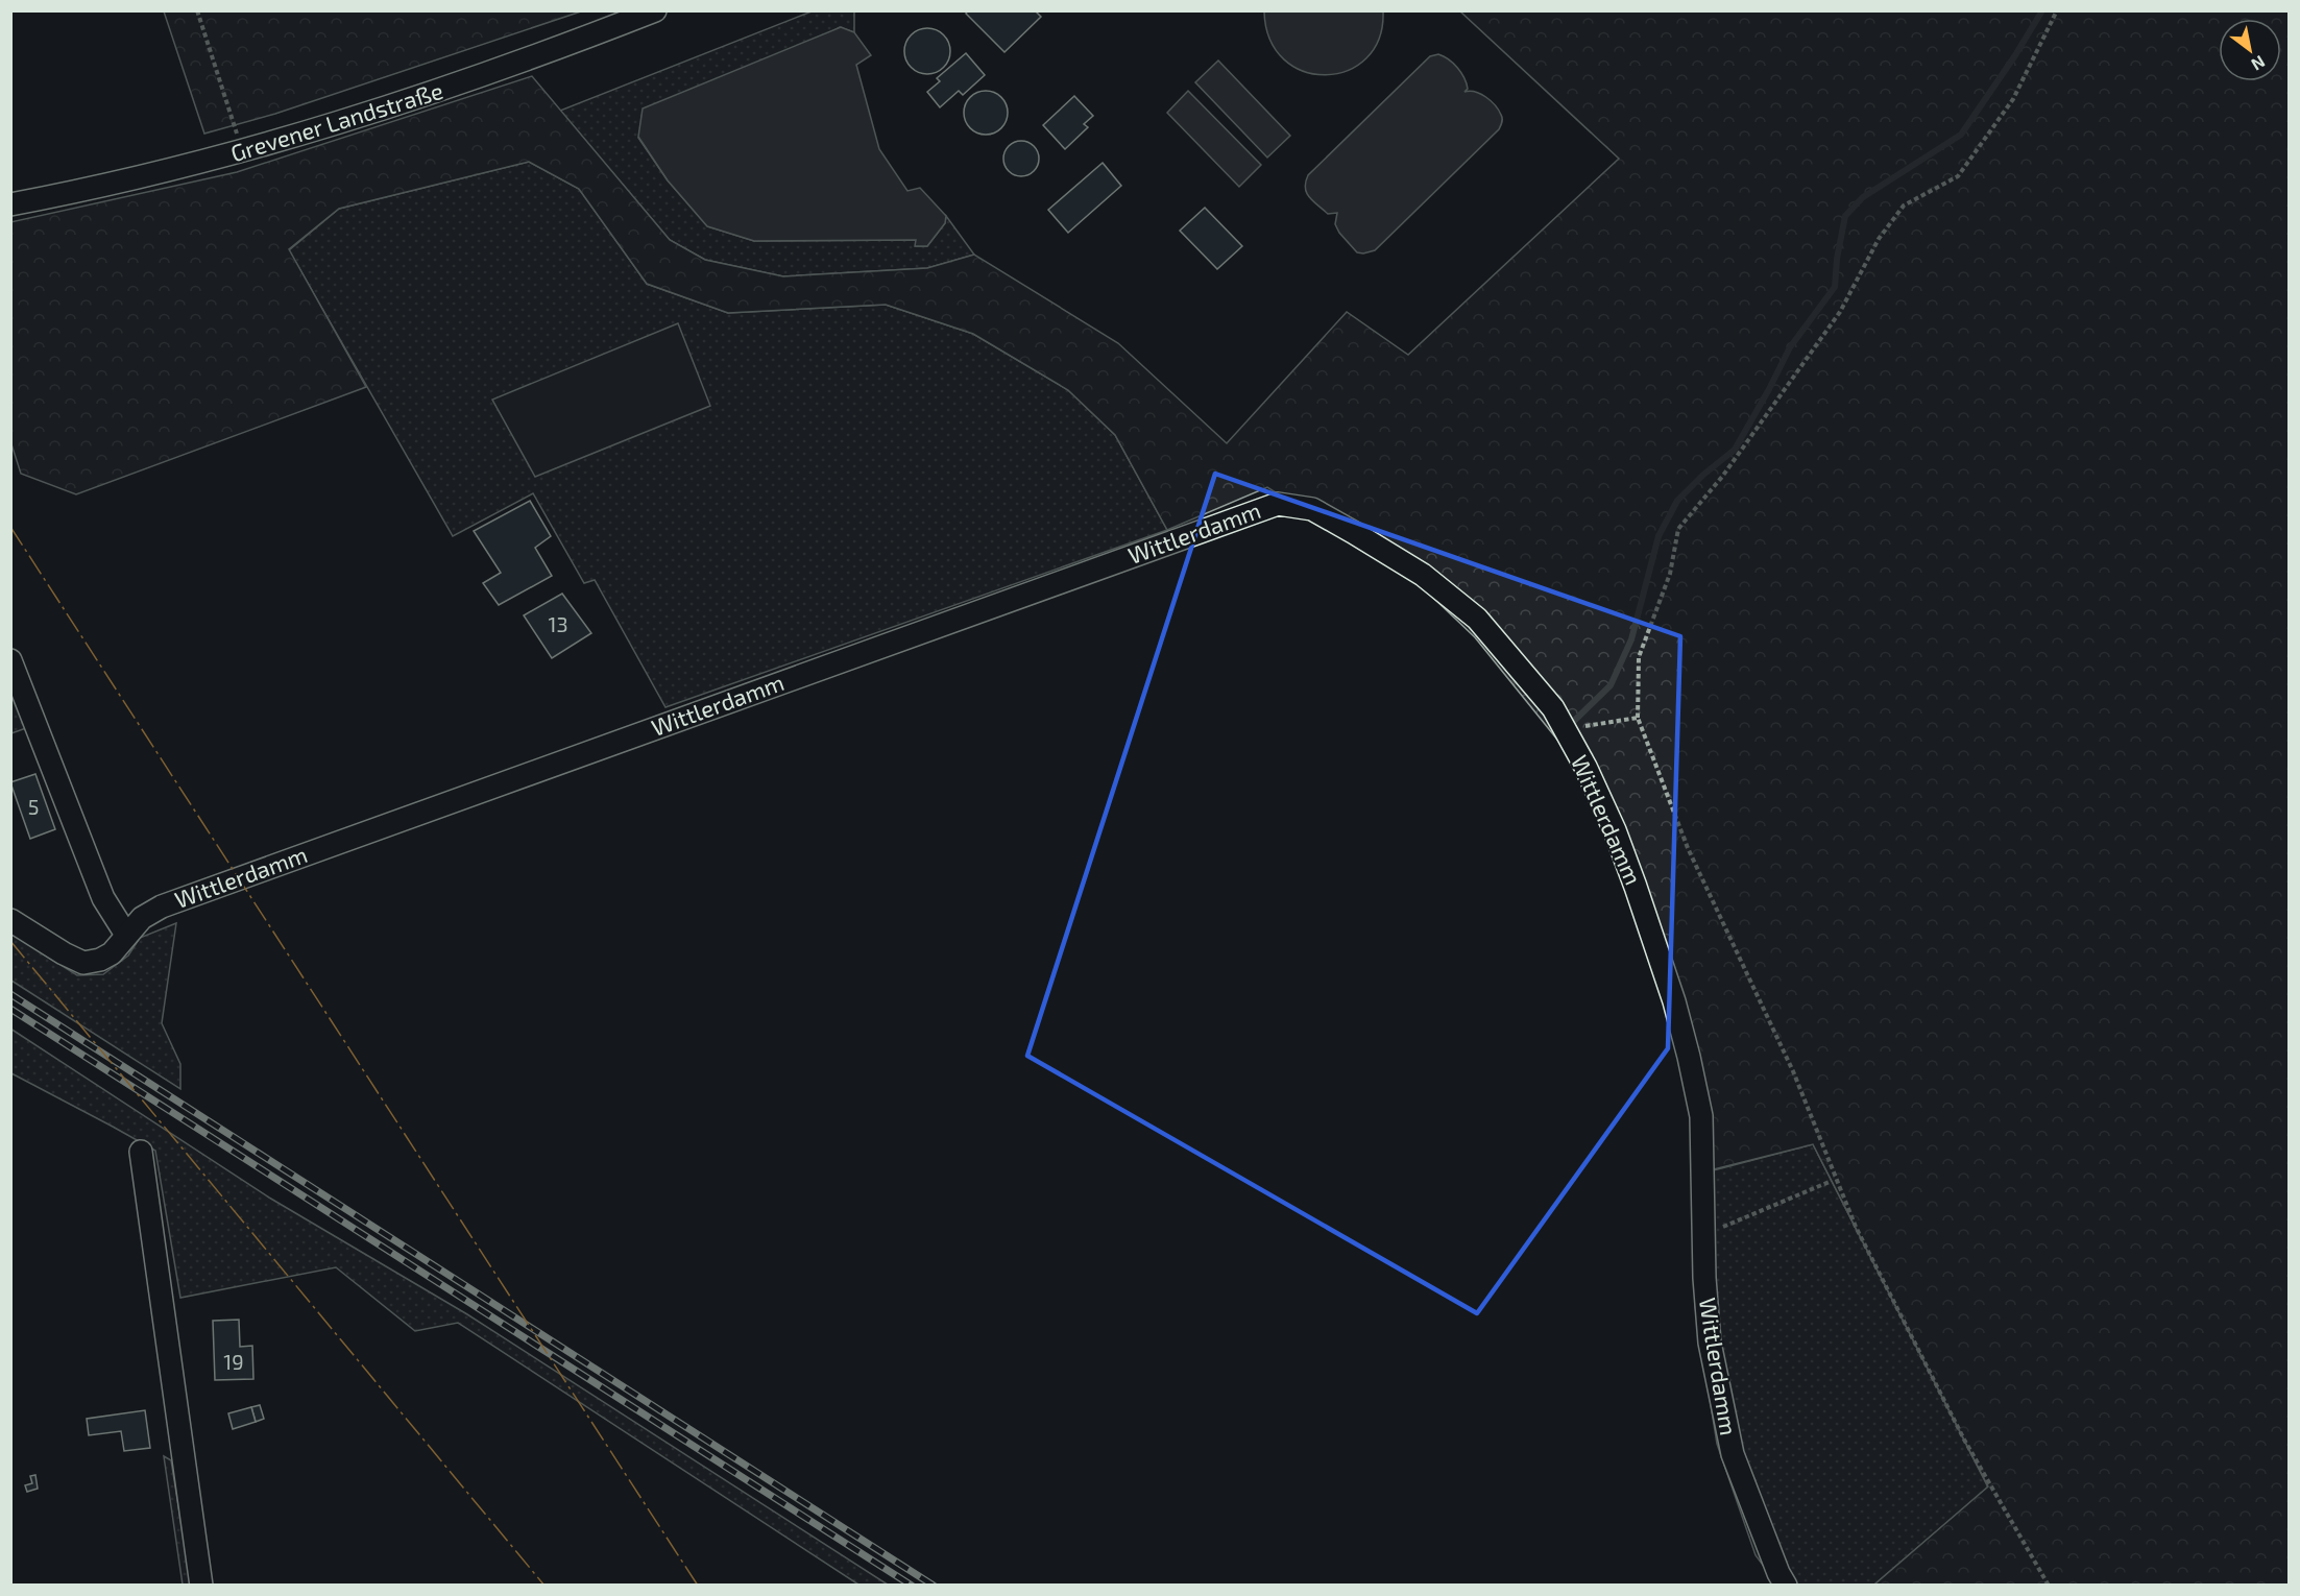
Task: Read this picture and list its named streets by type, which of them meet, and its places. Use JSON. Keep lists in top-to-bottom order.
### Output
{
  "streets": {
    "street": ["Grevener Landstraße", "Wittlerdamm"]
  },
  "house_numbers": ["13", "5", "19"],
  "north": "bottom right"
}
